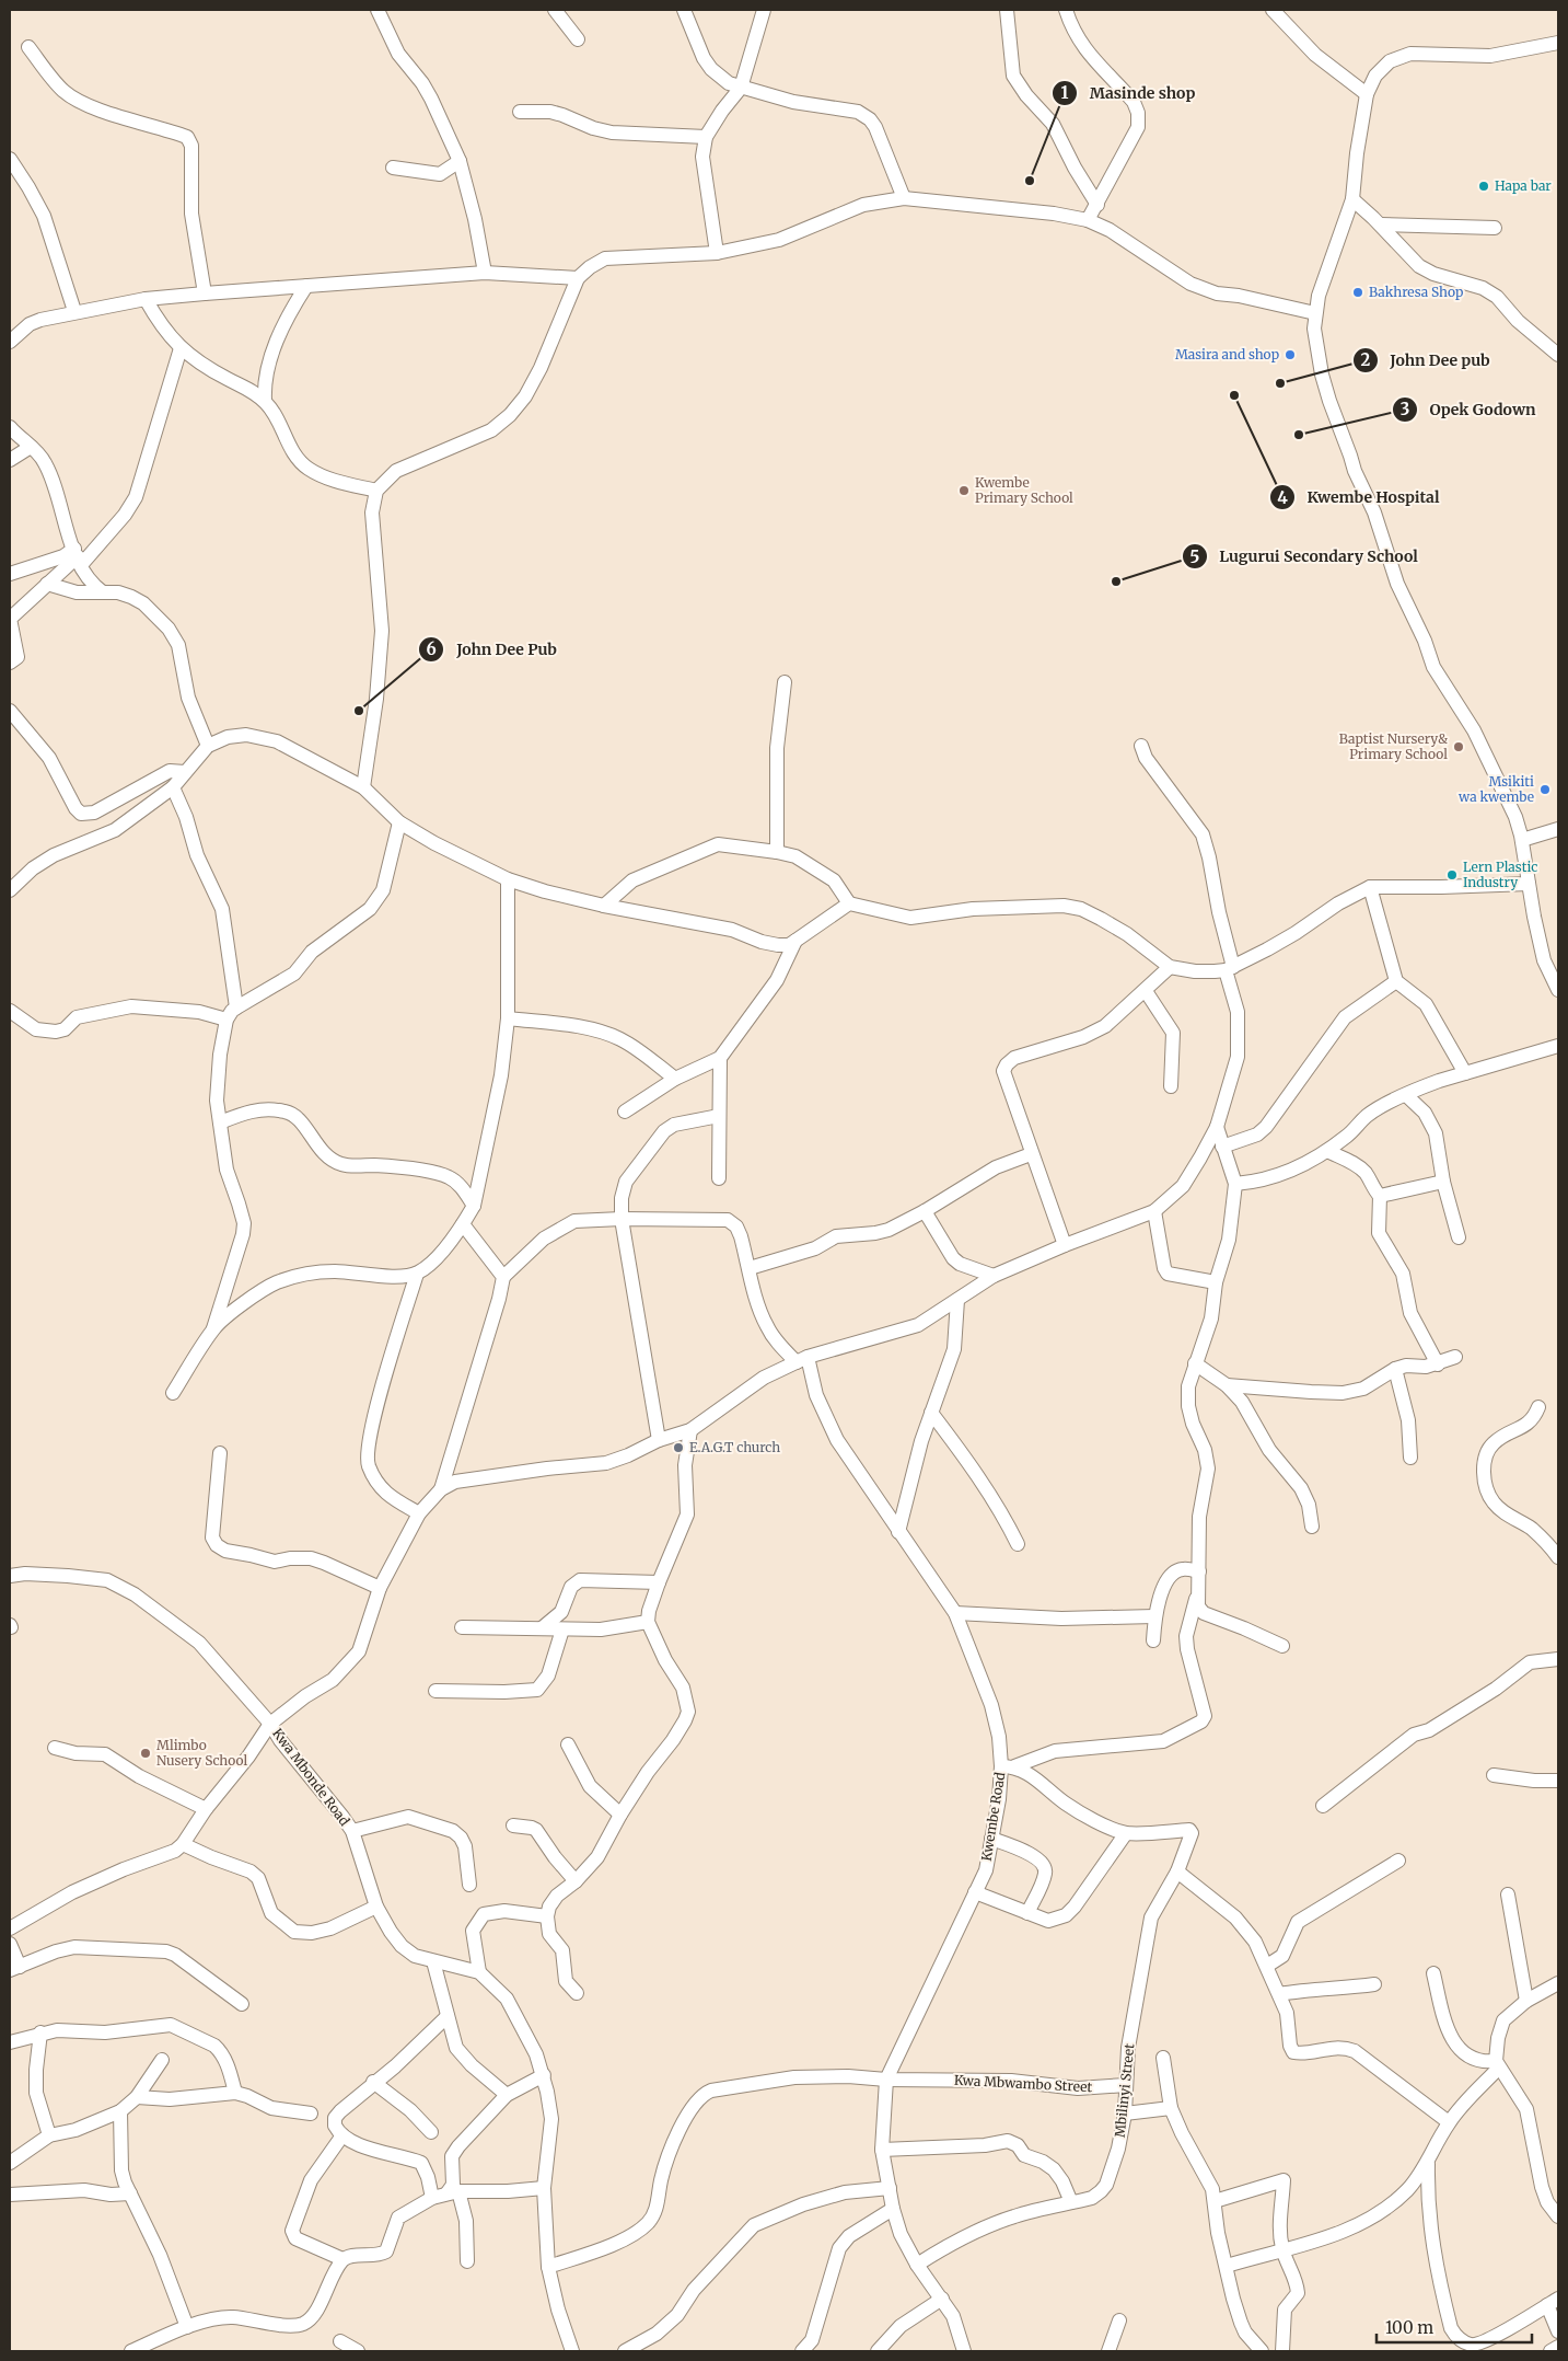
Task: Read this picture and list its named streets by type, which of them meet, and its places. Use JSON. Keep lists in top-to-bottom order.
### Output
{
  "streets": {
    "street": [
      "Kwa Mbonde Road",
      "Kwembe Road",
      "Kwa Mbwambo Street",
      "Mbilinyi Street"
    ]
  },
  "crossings": [
    ["Kwembe Road", "Kwa Mbwambo Street"],
    ["Kwembe Road", "Mbilinyi Street"],
    ["Kwa Mbwambo Street", "Mbilinyi Street"]
  ],
  "places": [
    "Masinde shop",
    "Hapa bar",
    "Bakhresa Shop",
    "Masira and shop",
    "John Dee pub",
    "Kwembe Hospital",
    "Opek Godown",
    "Kwembe Primary School",
    "Lugurui Secondary School",
    "John Dee Pub",
    "Baptist Nursery& Primary School",
    "Msikiti wa kwembe",
    "Lern Plastic Industry",
    "E.A.G.T church",
    "Mlimbo Nusery School"
  ],
  "scale_bar": "100 m"
}
